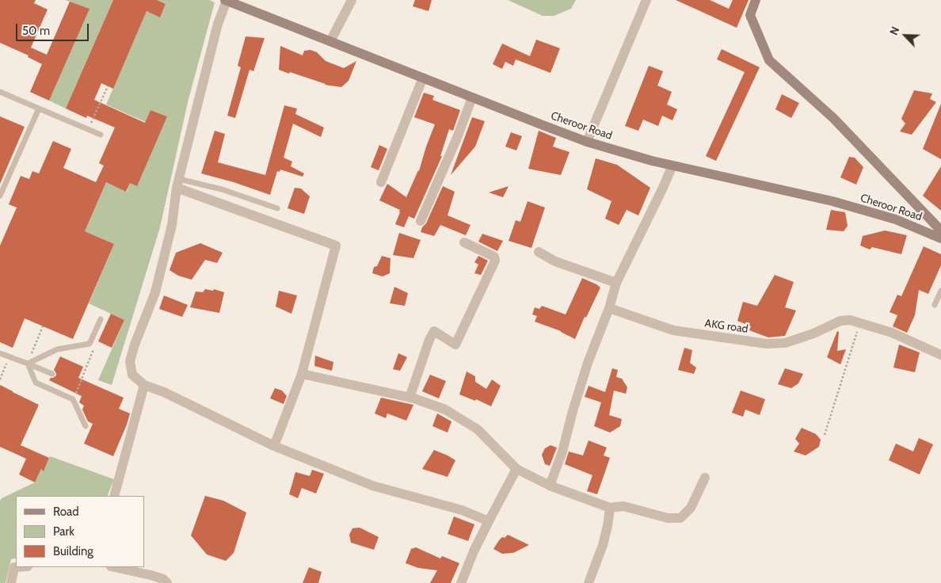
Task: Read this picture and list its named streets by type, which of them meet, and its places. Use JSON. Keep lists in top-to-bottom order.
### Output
{
  "streets": {
    "main road": ["Cheroor Road"],
    "street": ["AKG road"]
  },
  "legend": ["Road", "Park", "Building"],
  "scale_bar": "50 m",
  "north": "top left"
}
